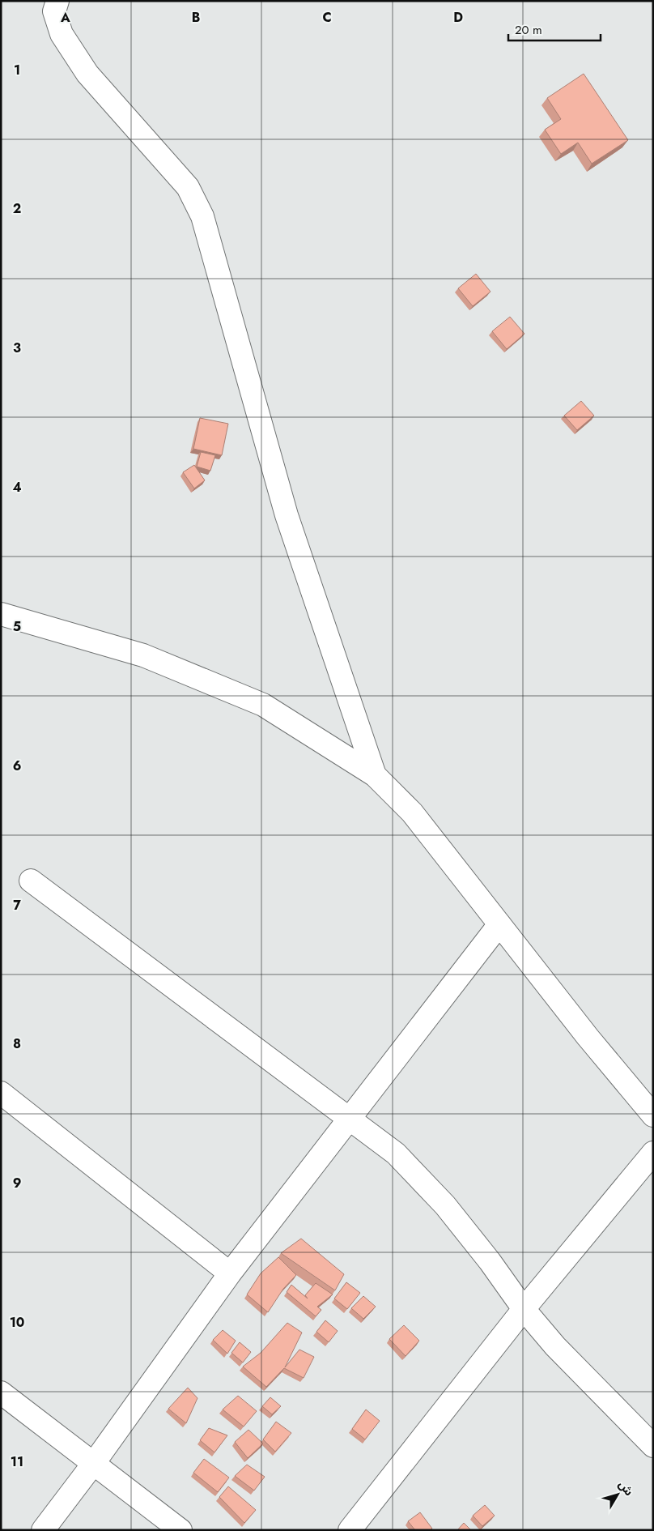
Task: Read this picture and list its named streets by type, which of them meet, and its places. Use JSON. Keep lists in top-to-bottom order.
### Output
{
  "scale_bar": "20 m",
  "north": "top right",
  "grid": {
    "columns": [
      "A",
      "B",
      "C",
      "D"
    ],
    "rows": [
      "1",
      "2",
      "3",
      "4",
      "5",
      "6",
      "7",
      "8",
      "9",
      "10",
      "11"
    ]
  }
}
